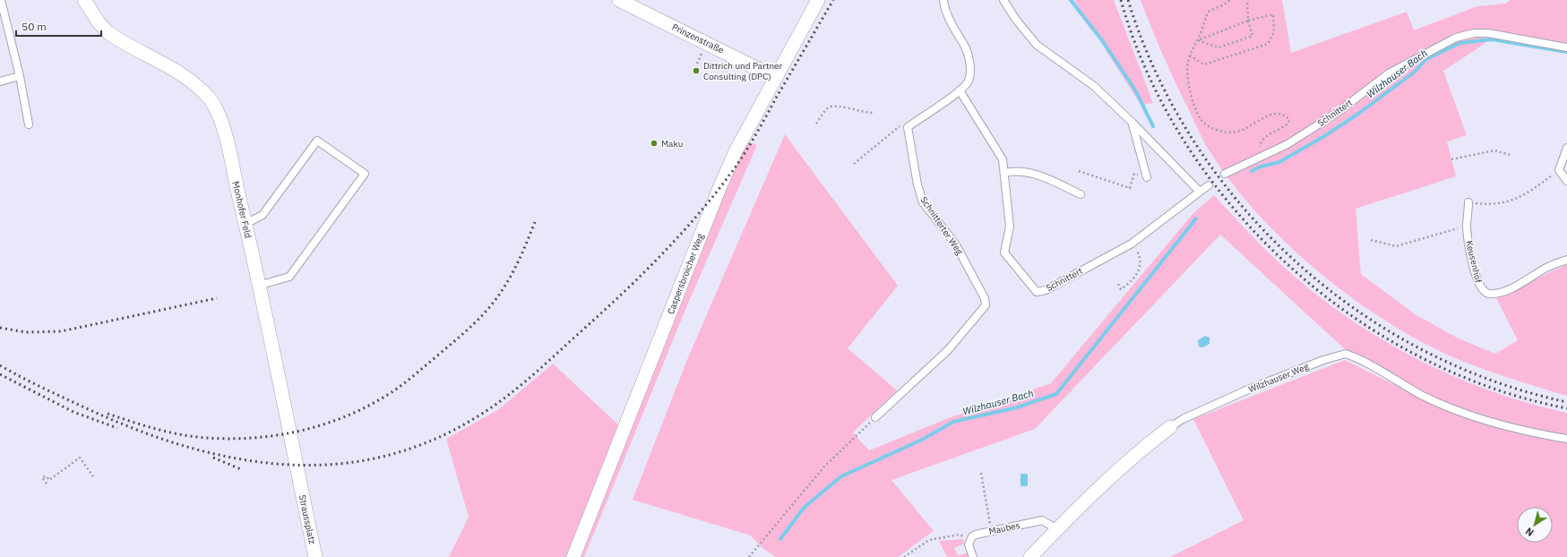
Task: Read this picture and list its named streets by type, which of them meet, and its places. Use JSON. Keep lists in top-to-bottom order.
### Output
{
  "streets": {
    "street": [
      "Prinzenstraße",
      "Monhofer Feld",
      "Caspersbroicher Weg",
      "Wilzhauser Weg",
      "Straussplatz"
    ],
    "lane": [
      "Schnittert",
      "Schnitterter Weg",
      "Keusenhof",
      "Maubes"
    ]
  },
  "crossings": [
    ["Prinzenstraße", "Caspersbroicher Weg"],
    ["Schnittert", "Schnitterter Weg"],
    ["Monhofer Feld", "Straussplatz"],
    ["Wilzhauser Weg", "Maubes"]
  ],
  "water": ["Wilzhauser Bach"],
  "places": ["Dittrich und Partner Consulting (DPC)", "Maku"],
  "scale_bar": "50 m",
  "north": "bottom left"
}
